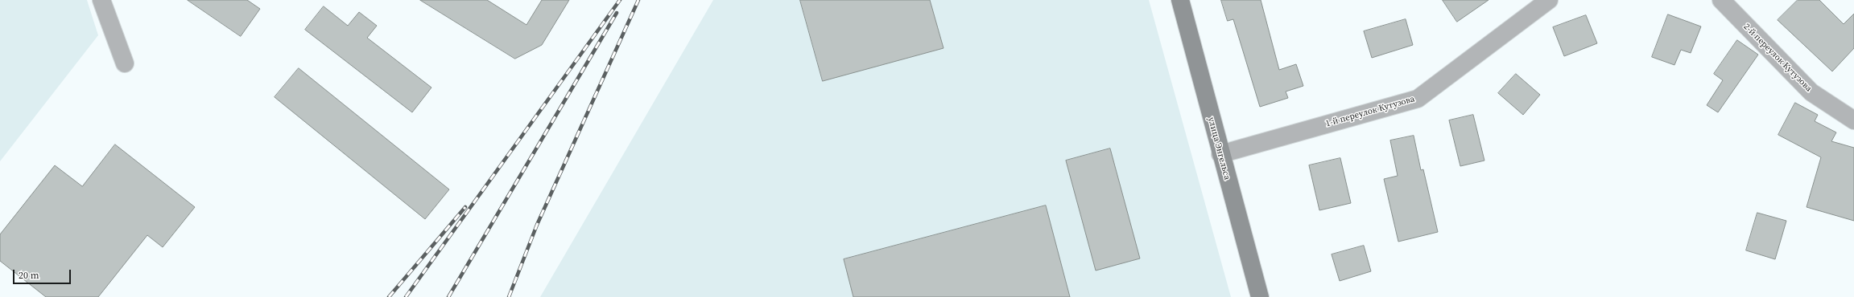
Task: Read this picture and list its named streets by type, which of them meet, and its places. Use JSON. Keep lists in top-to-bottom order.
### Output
{
  "streets": {
    "street": ["2-й переулок Кутузова", "1-й переулок Кутузова", "улица Энгельса"]
  },
  "crossings": [
    ["1-й переулок Кутузова", "улица Энгельса"]
  ],
  "scale_bar": "20 m"
}
